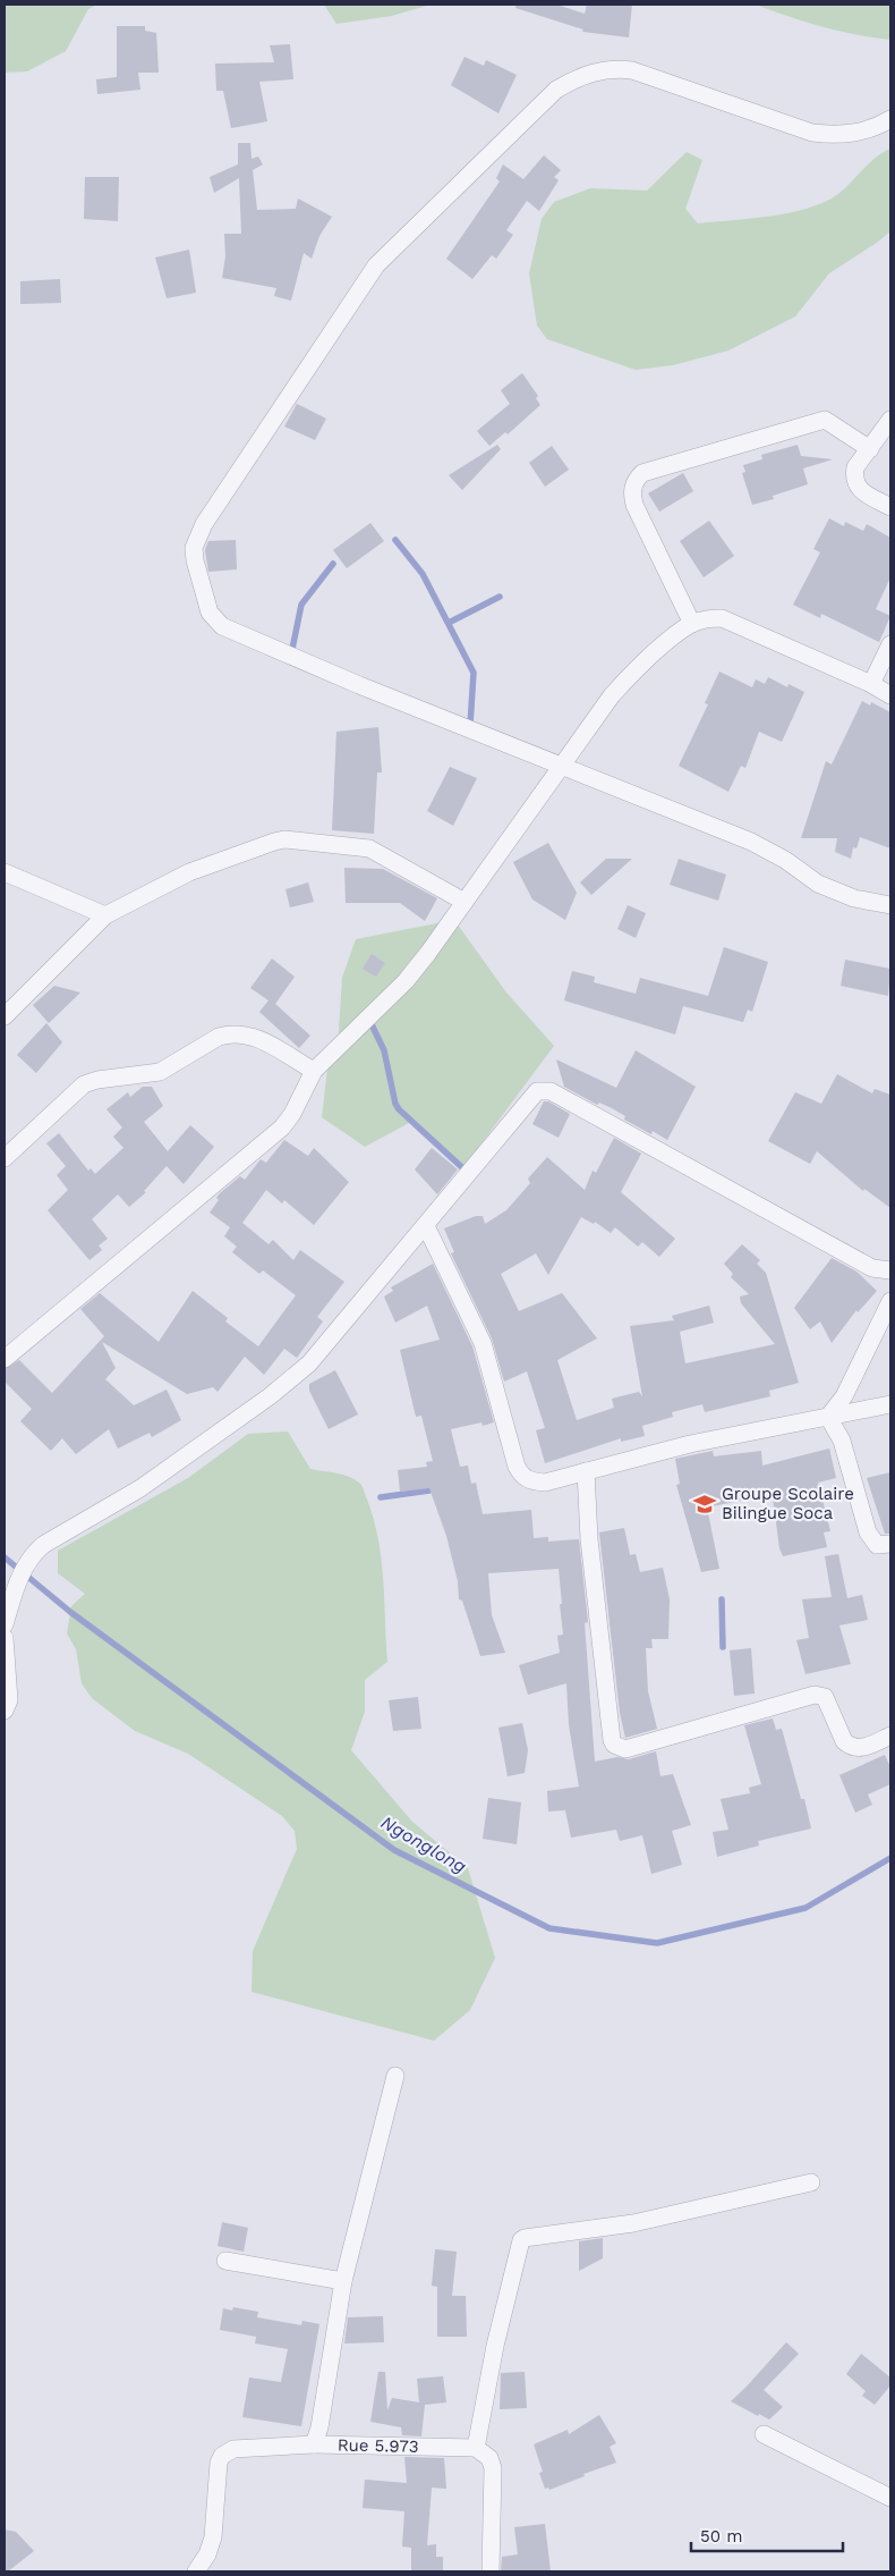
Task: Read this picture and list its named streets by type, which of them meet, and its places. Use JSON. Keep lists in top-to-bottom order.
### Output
{
  "streets": {
    "street": ["Rue 5.973"]
  },
  "water": ["Ngonglong"],
  "places": {
    "school or university": ["Groupe Scolaire Bilingue Soca"]
  },
  "scale_bar": "50 m"
}
